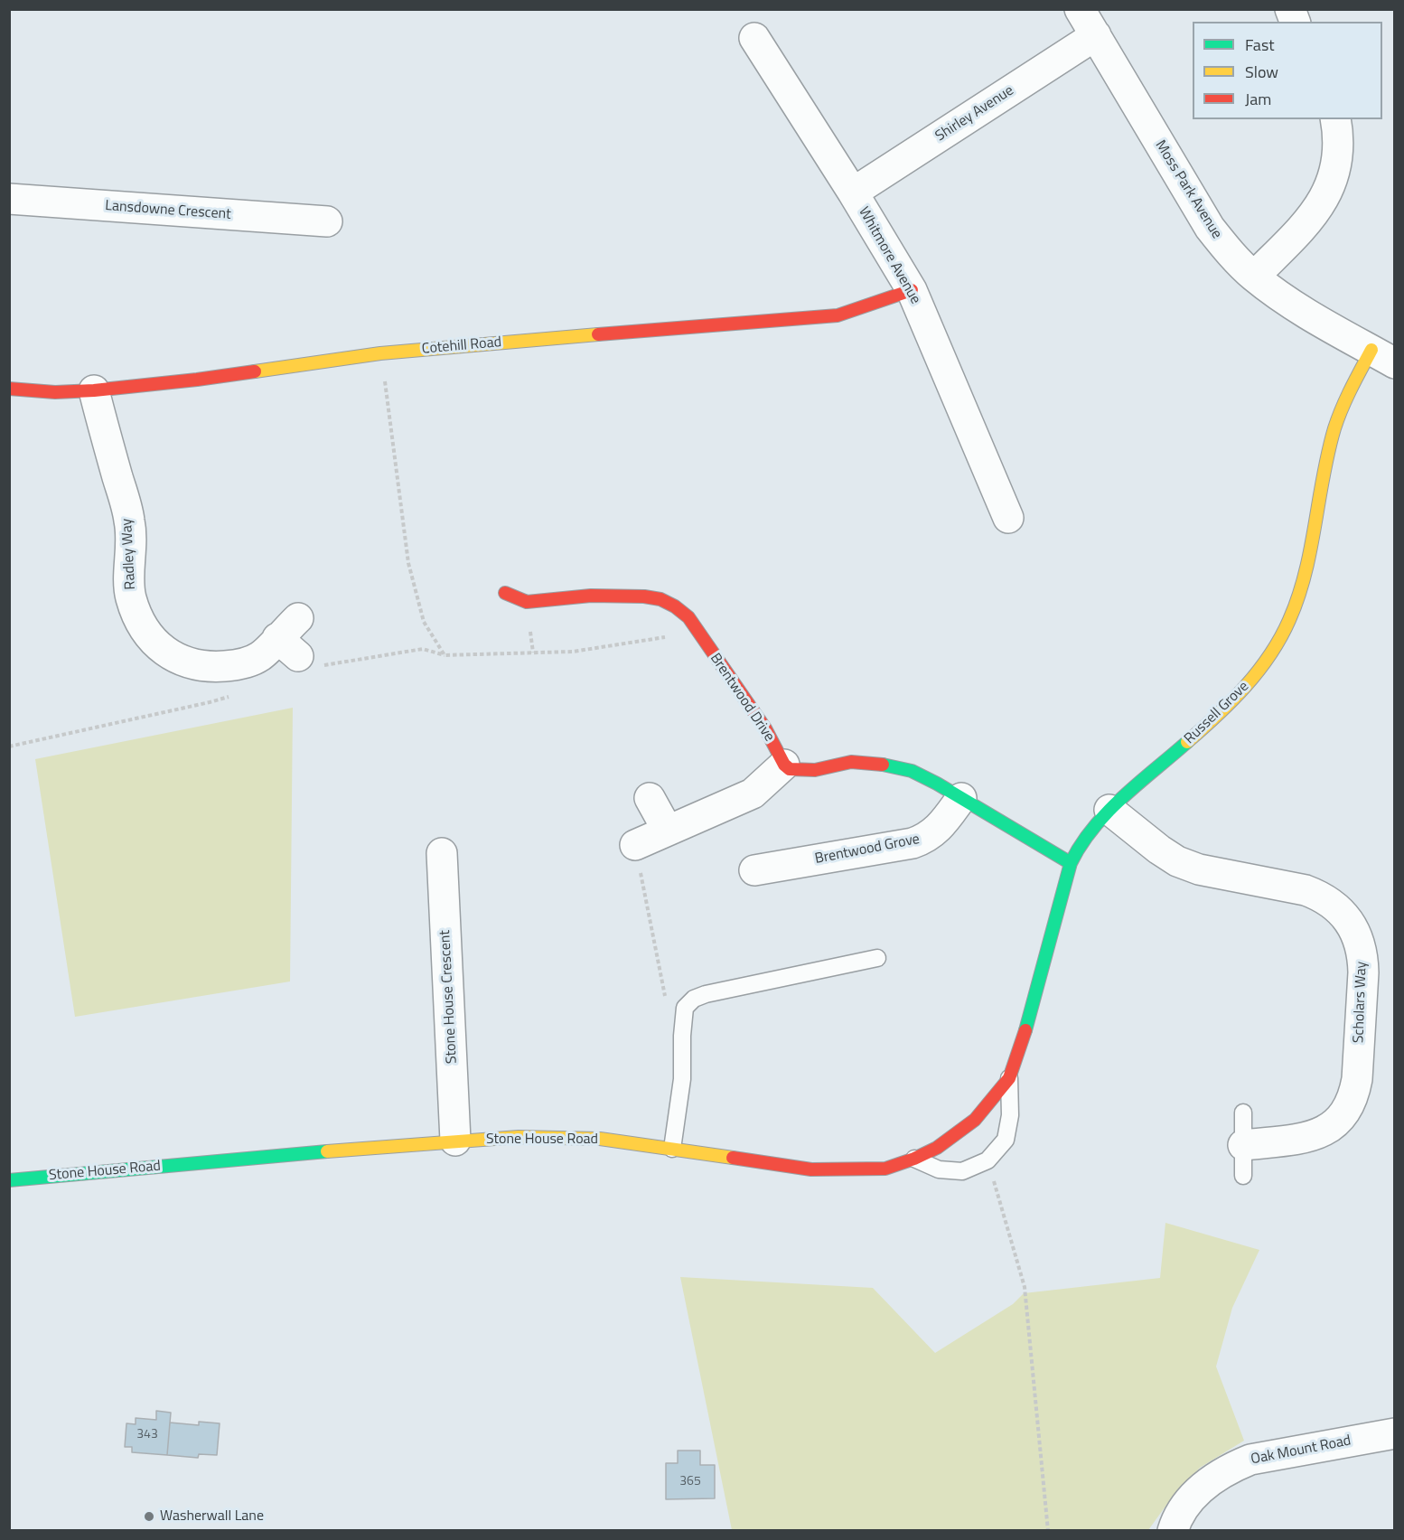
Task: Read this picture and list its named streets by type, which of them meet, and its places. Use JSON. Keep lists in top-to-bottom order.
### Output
{
  "streets": {
    "street": [
      "Shirley Avenue",
      "Moss Park Avenue",
      "Lansdowne Crescent",
      "Whitmore Avenue",
      "Cotehill Road",
      "Radley Way",
      "Brentwood Drive",
      "Russell Grove",
      "Brentwood Grove",
      "Stone House Crescent",
      "Scholars Way",
      "Stone House Road",
      "Oak Mount Road"
    ]
  },
  "crossings": [
    ["Shirley Avenue", "Moss Park Avenue"],
    ["Shirley Avenue", "Whitmore Avenue"],
    ["Moss Park Avenue", "Russell Grove"],
    ["Whitmore Avenue", "Cotehill Road"],
    ["Cotehill Road", "Radley Way"],
    ["Russell Grove", "Scholars Way"],
    ["Russell Grove", "Stone House Road"],
    ["Stone House Crescent", "Stone House Road"]
  ],
  "places": ["Washerwall Lane"],
  "house_numbers": ["343", "365"],
  "legend": ["Fast", "Slow", "Jam"]
}
